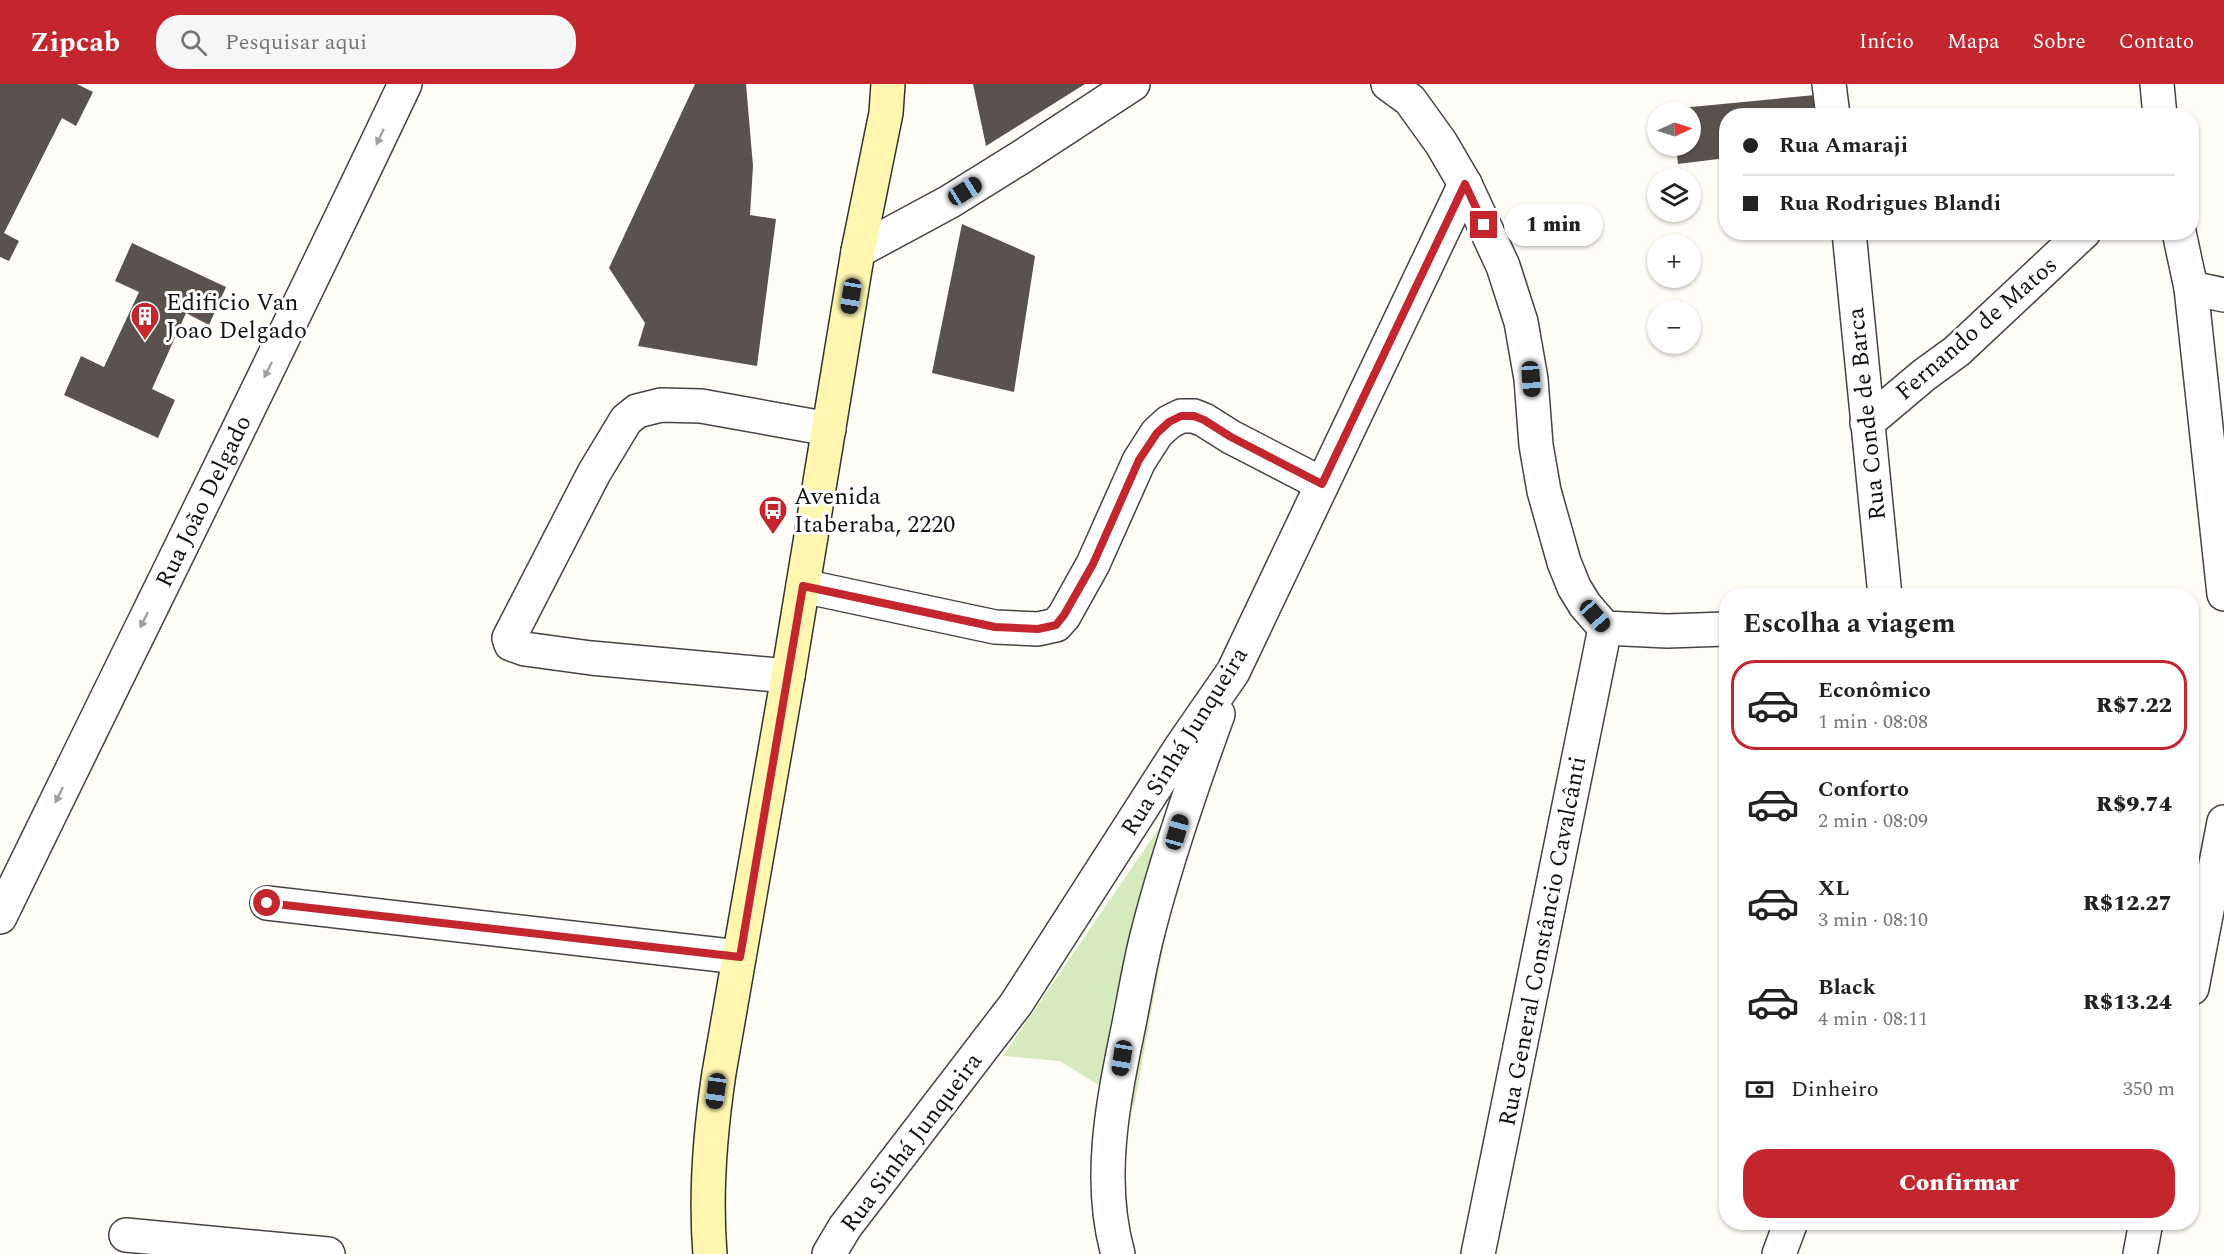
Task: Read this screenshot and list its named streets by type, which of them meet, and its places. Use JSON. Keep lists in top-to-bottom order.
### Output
{
  "streets": {
    "street": [
      "Fernando de Matos",
      "Rua Conde de Barca",
      "Rua João Delgado",
      "Rua Sinhá Junqueira",
      "Rua General Constâncio Cavalcânti"
    ]
  },
  "crossings": [
    ["Fernando de Matos", "Rua Conde de Barca"]
  ],
  "one_way": ["Rua João Delgado"],
  "places": {
    "building": ["Edificio Van Joao Delgado"],
    "bus stop": ["Avenida Itaberaba, 2220"]
  },
  "north": "right",
  "page": {
    "header": "Zipcab",
    "search": "Pesquisar aqui",
    "nav": [
      "Início",
      "Mapa",
      "Sobre",
      "Contato"
    ],
    "map_buttons": ["+", "−"],
    "banner": ["Rua Amaraji", "Rua Rodrigues Blandi"],
    "bubble": "1 min",
    "heading": "Escolha a viagem",
    "list": [
      {
        "name": "Econômico",
        "note": "1 min · 08:08",
        "value": "R$7.22"
      },
      {
        "name": "Conforto",
        "note": "2 min · 08:09",
        "value": "R$9.74"
      },
      {
        "name": "XL",
        "note": "3 min · 08:10",
        "value": "R$12.27"
      },
      {
        "name": "Black",
        "note": "4 min · 08:11",
        "value": "R$13.24"
      }
    ],
    "pay": ["Dinheiro", "350 m"],
    "buttons": "Confirmar"
  }
}
